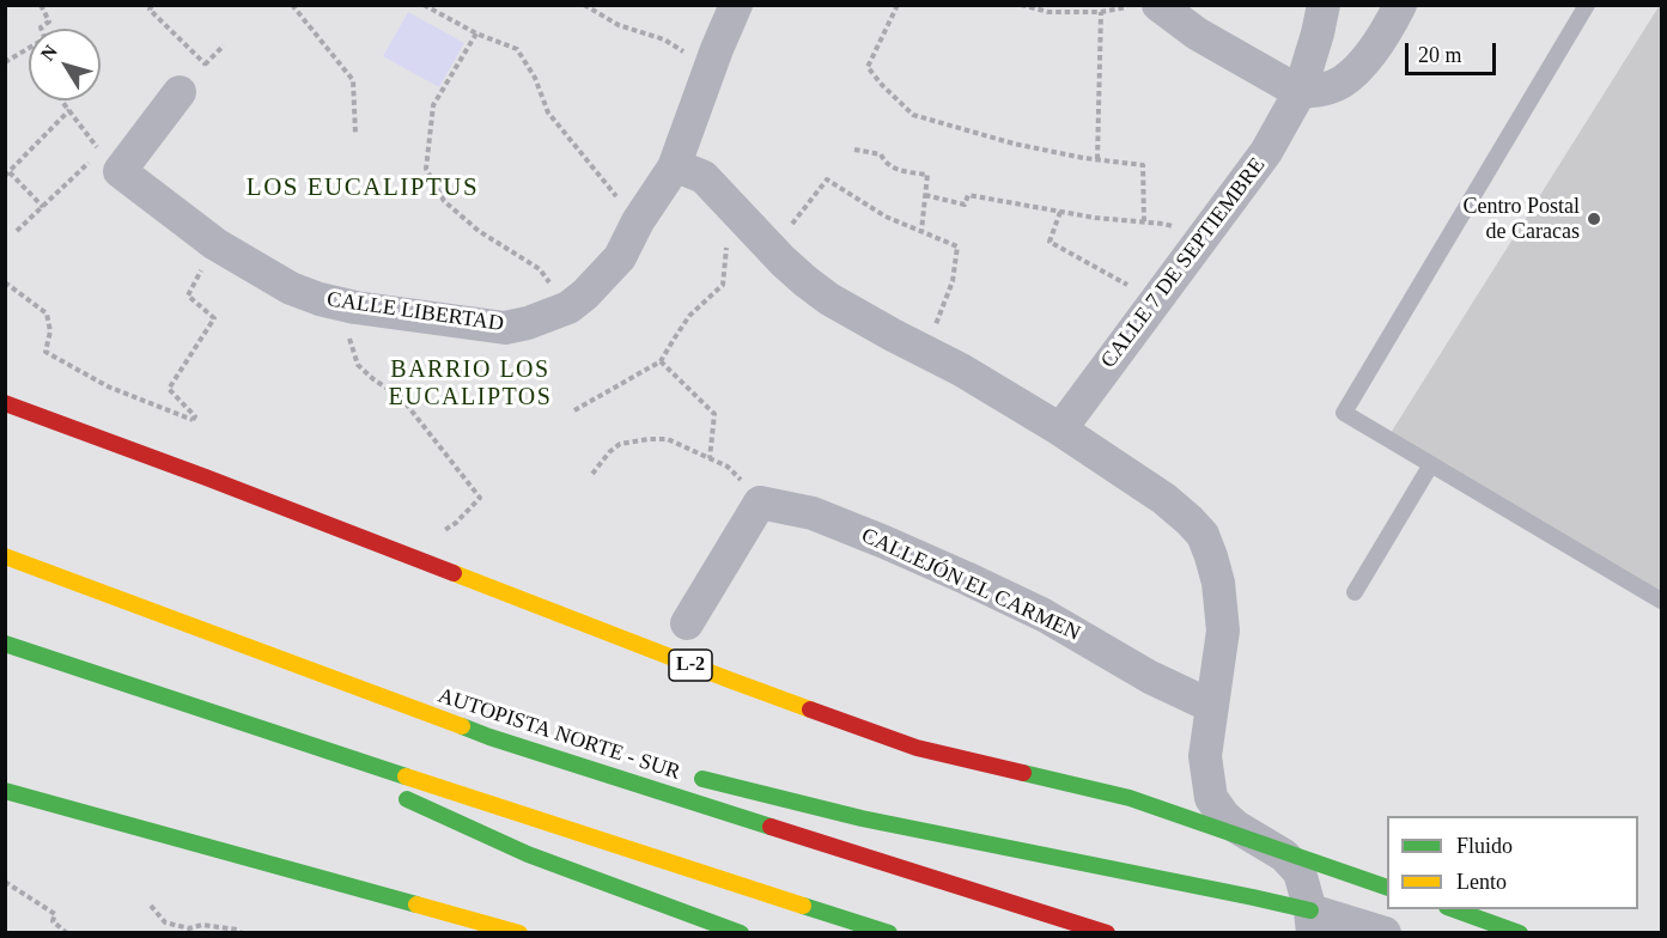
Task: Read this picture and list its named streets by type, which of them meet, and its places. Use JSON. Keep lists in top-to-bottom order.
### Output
{
  "streets": {
    "highway": ["L-2", "AUTOPISTA NORTE - SUR"],
    "street": ["CALLE 7 DE SEPTIEMBRE", "CALLE LIBERTAD", "CALLEJÓN EL CARMEN"]
  },
  "districts": ["LOS EUCALIPTUS", "BARRIO LOS EUCALIPTOS"],
  "places": ["Centro Postal de Caracas"],
  "legend": ["Fluido", "Lento"],
  "scale_bar": "20 m",
  "north": "top left"
}
